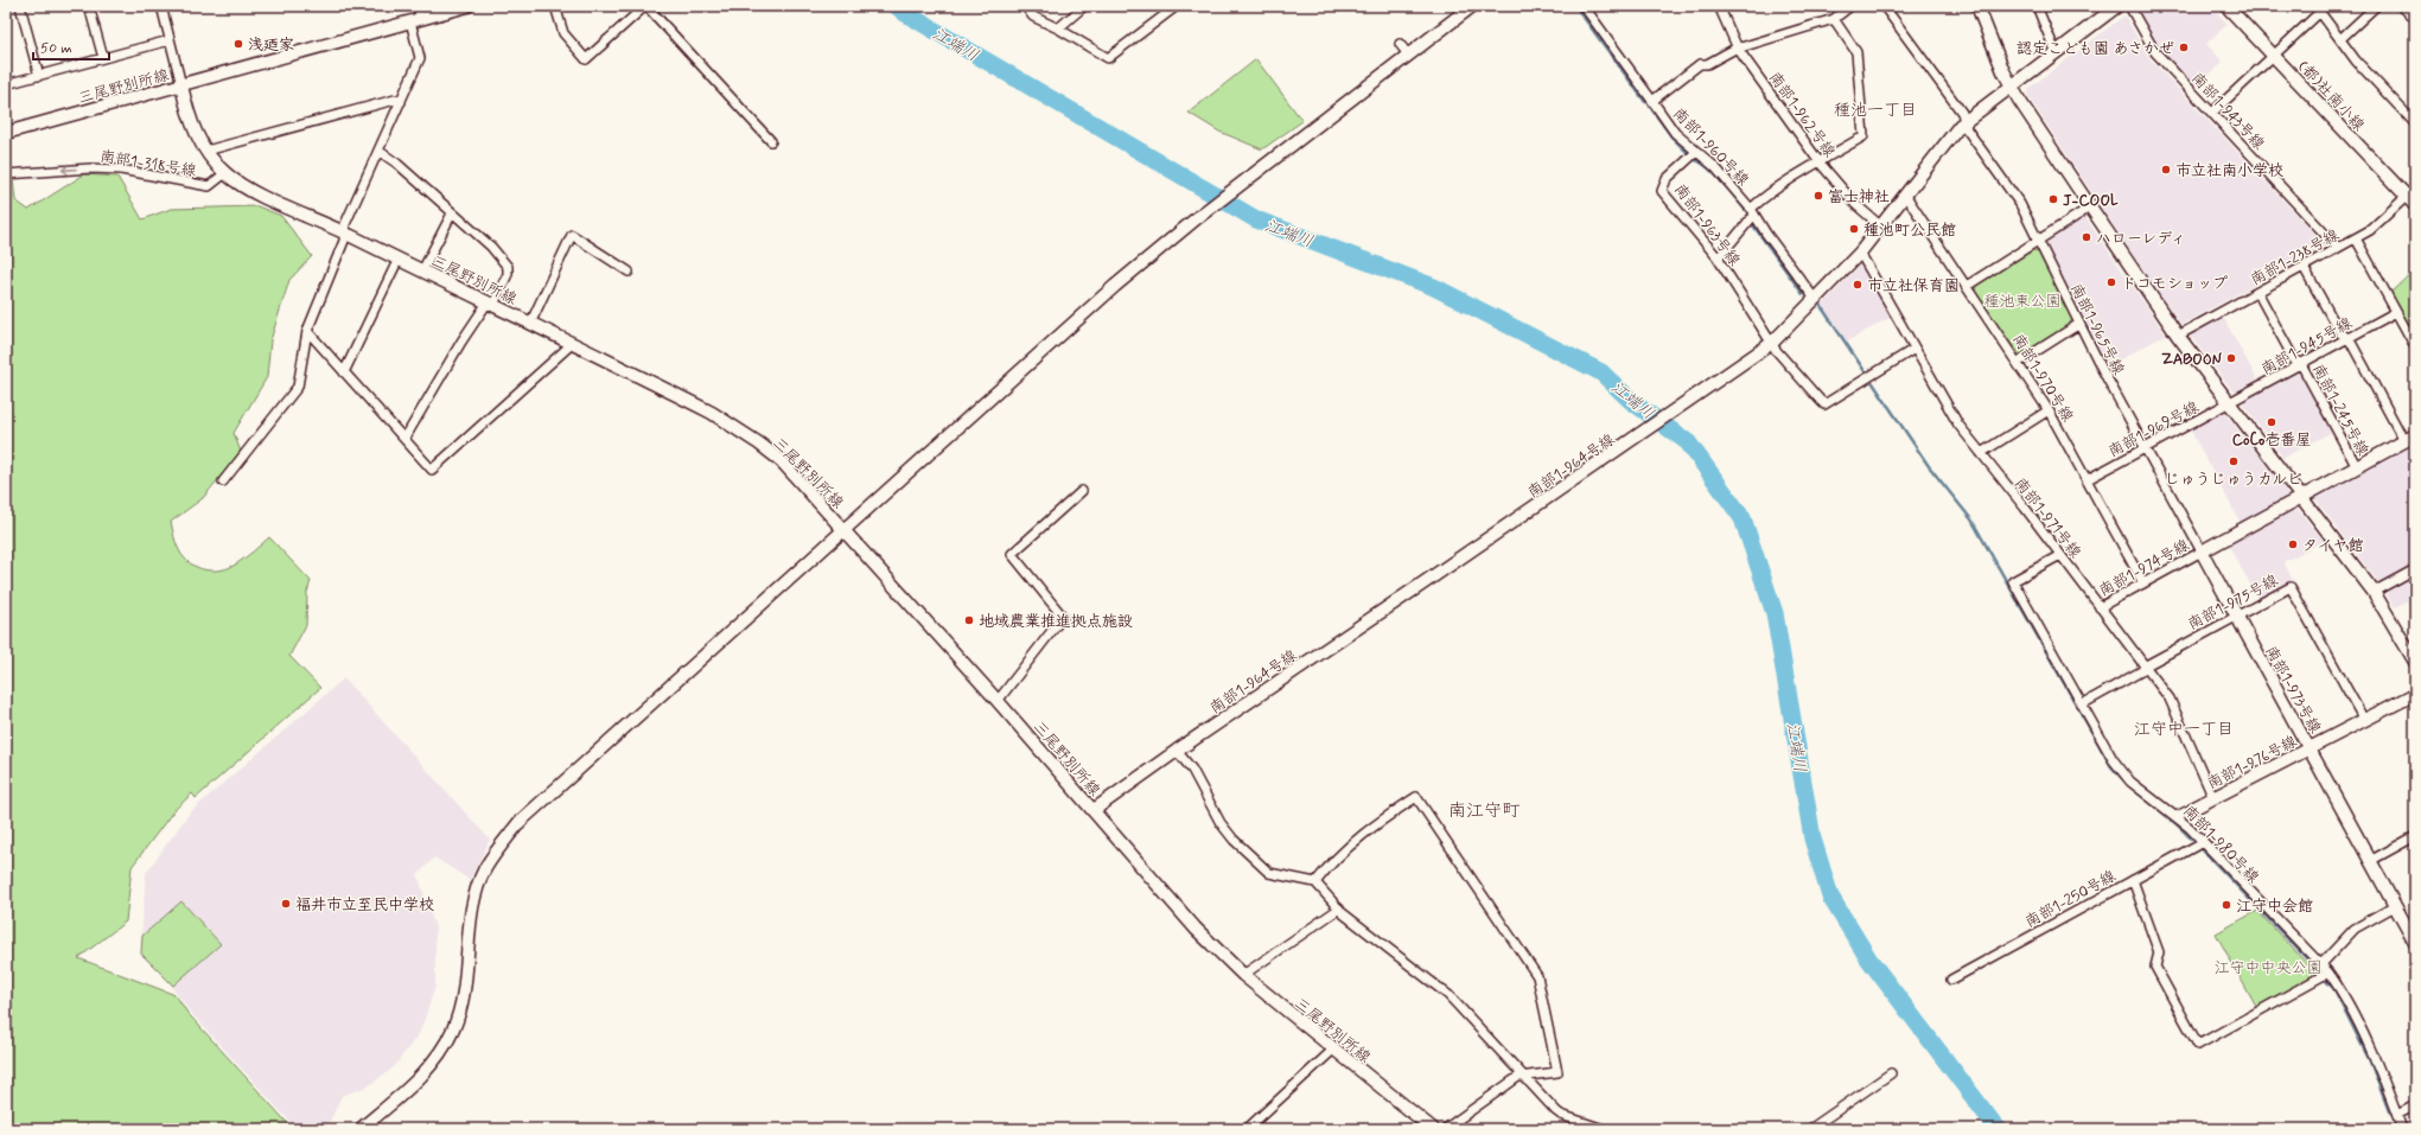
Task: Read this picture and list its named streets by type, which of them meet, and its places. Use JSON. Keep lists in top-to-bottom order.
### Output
{
  "streets": {
    "street": [
      "三尾野別所線",
      "(都)社南小線",
      "南部1-943号線",
      "南部1-962号線",
      "南部1-960号線",
      "南部1-318号線",
      "南部1-963号線",
      "南部1-238号線",
      "南部1-965号線",
      "南部1-945号線",
      "南部1-970号線",
      "南部1-245号線",
      "南部1-969号線",
      "南部1-964号線",
      "南部1-971号線",
      "南部1-974号線",
      "南部1-975号線",
      "南部1-973号線",
      "南部1-976号線",
      "南部1-980号線",
      "南部1-250号線"
    ]
  },
  "crossings": [
    ["三尾野別所線", "南部1-318号線"],
    ["三尾野別所線", "南部1-964号線"],
    ["(都)社南小線", "南部1-238号線"],
    ["南部1-943号線", "南部1-238号線"],
    ["南部1-962号線", "南部1-960号線"],
    ["南部1-962号線", "南部1-964号線"],
    ["南部1-960号線", "南部1-963号線"],
    ["南部1-960号線", "南部1-964号線"],
    ["南部1-963号線", "南部1-964号線"],
    ["南部1-963号線", "南部1-971号線"],
    ["南部1-238号線", "南部1-245号線"],
    ["南部1-965号線", "南部1-969号線"],
    ["南部1-965号線", "南部1-964号線"],
    ["南部1-965号線", "南部1-974号線"],
    ["南部1-965号線", "南部1-973号線"],
    ["南部1-945号線", "南部1-245号線"],
    ["南部1-945号線", "南部1-969号線"],
    ["南部1-970号線", "南部1-969号線"],
    ["南部1-970号線", "南部1-964号線"],
    ["南部1-970号線", "南部1-974号線"],
    ["南部1-964号線", "南部1-971号線"],
    ["南部1-971号線", "南部1-974号線"],
    ["南部1-971号線", "南部1-975号線"],
    ["南部1-971号線", "南部1-976号線"],
    ["南部1-971号線", "南部1-980号線"],
    ["南部1-974号線", "南部1-973号線"],
    ["南部1-975号線", "南部1-973号線"],
    ["南部1-975号線", "南部1-976号線"],
    ["南部1-975号線", "南部1-980号線"],
    ["南部1-973号線", "南部1-976号線"],
    ["南部1-976号線", "南部1-980号線"],
    ["南部1-980号線", "南部1-250号線"]
  ],
  "one_way": ["南部1-318号線"],
  "districts": ["種池一丁目", "江守中一丁目", "南江守町"],
  "water": ["江端川"],
  "parks": ["種池東公園", "江守中中央公園"],
  "places": [
    "浅廼家",
    "認定こども園 あさかぜ",
    "市立社南小学校",
    "富士神社",
    "J-COOL",
    "種池町公民館",
    "ハローレディ",
    "ドコモショップ",
    "市立社保育園",
    "ZABOON",
    "CoCo壱番屋",
    "じゅうじゅうカルビ",
    "タイヤ館",
    "地域農業推進拠点施設",
    "福井市立至民中学校",
    "江守中会館"
  ],
  "scale_bar": "50 m"
}
